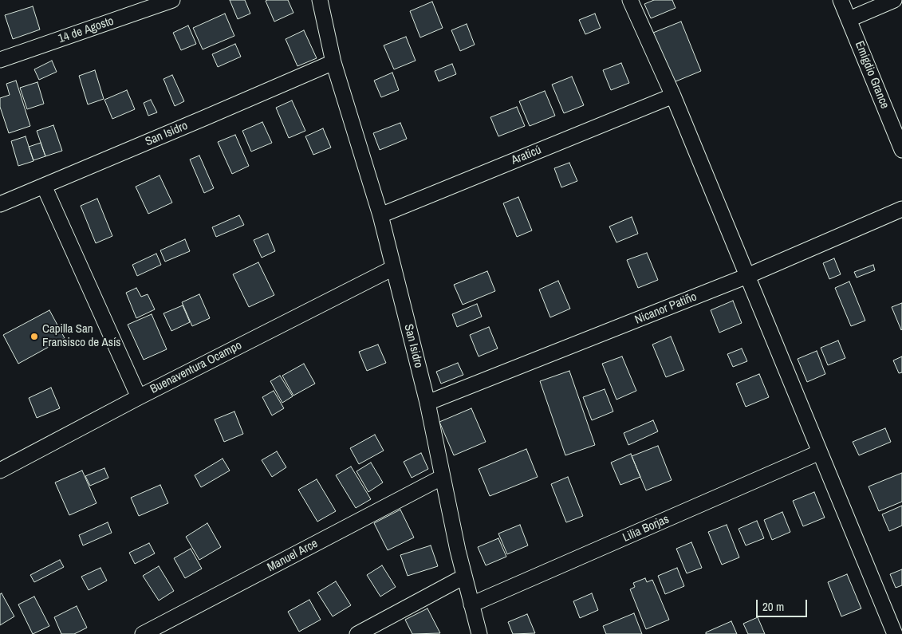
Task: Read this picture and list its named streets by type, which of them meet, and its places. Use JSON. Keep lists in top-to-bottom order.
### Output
{
  "streets": {
    "street": [
      "14 de Agosto",
      "Emigdio Grance",
      "San Isidro",
      "Araticú",
      "Nicanor Patiño",
      "Buenaventura Ocampo",
      "Lilia Borjas",
      "Manuel Arce"
    ]
  },
  "crossings": [
    ["San Isidro", "Araticú"],
    ["San Isidro", "Nicanor Patiño"],
    ["San Isidro", "Buenaventura Ocampo"],
    ["San Isidro", "Lilia Borjas"],
    ["San Isidro", "Manuel Arce"]
  ],
  "places": ["Capilla San Fransisco de Asís"],
  "scale_bar": "20 m"
}
